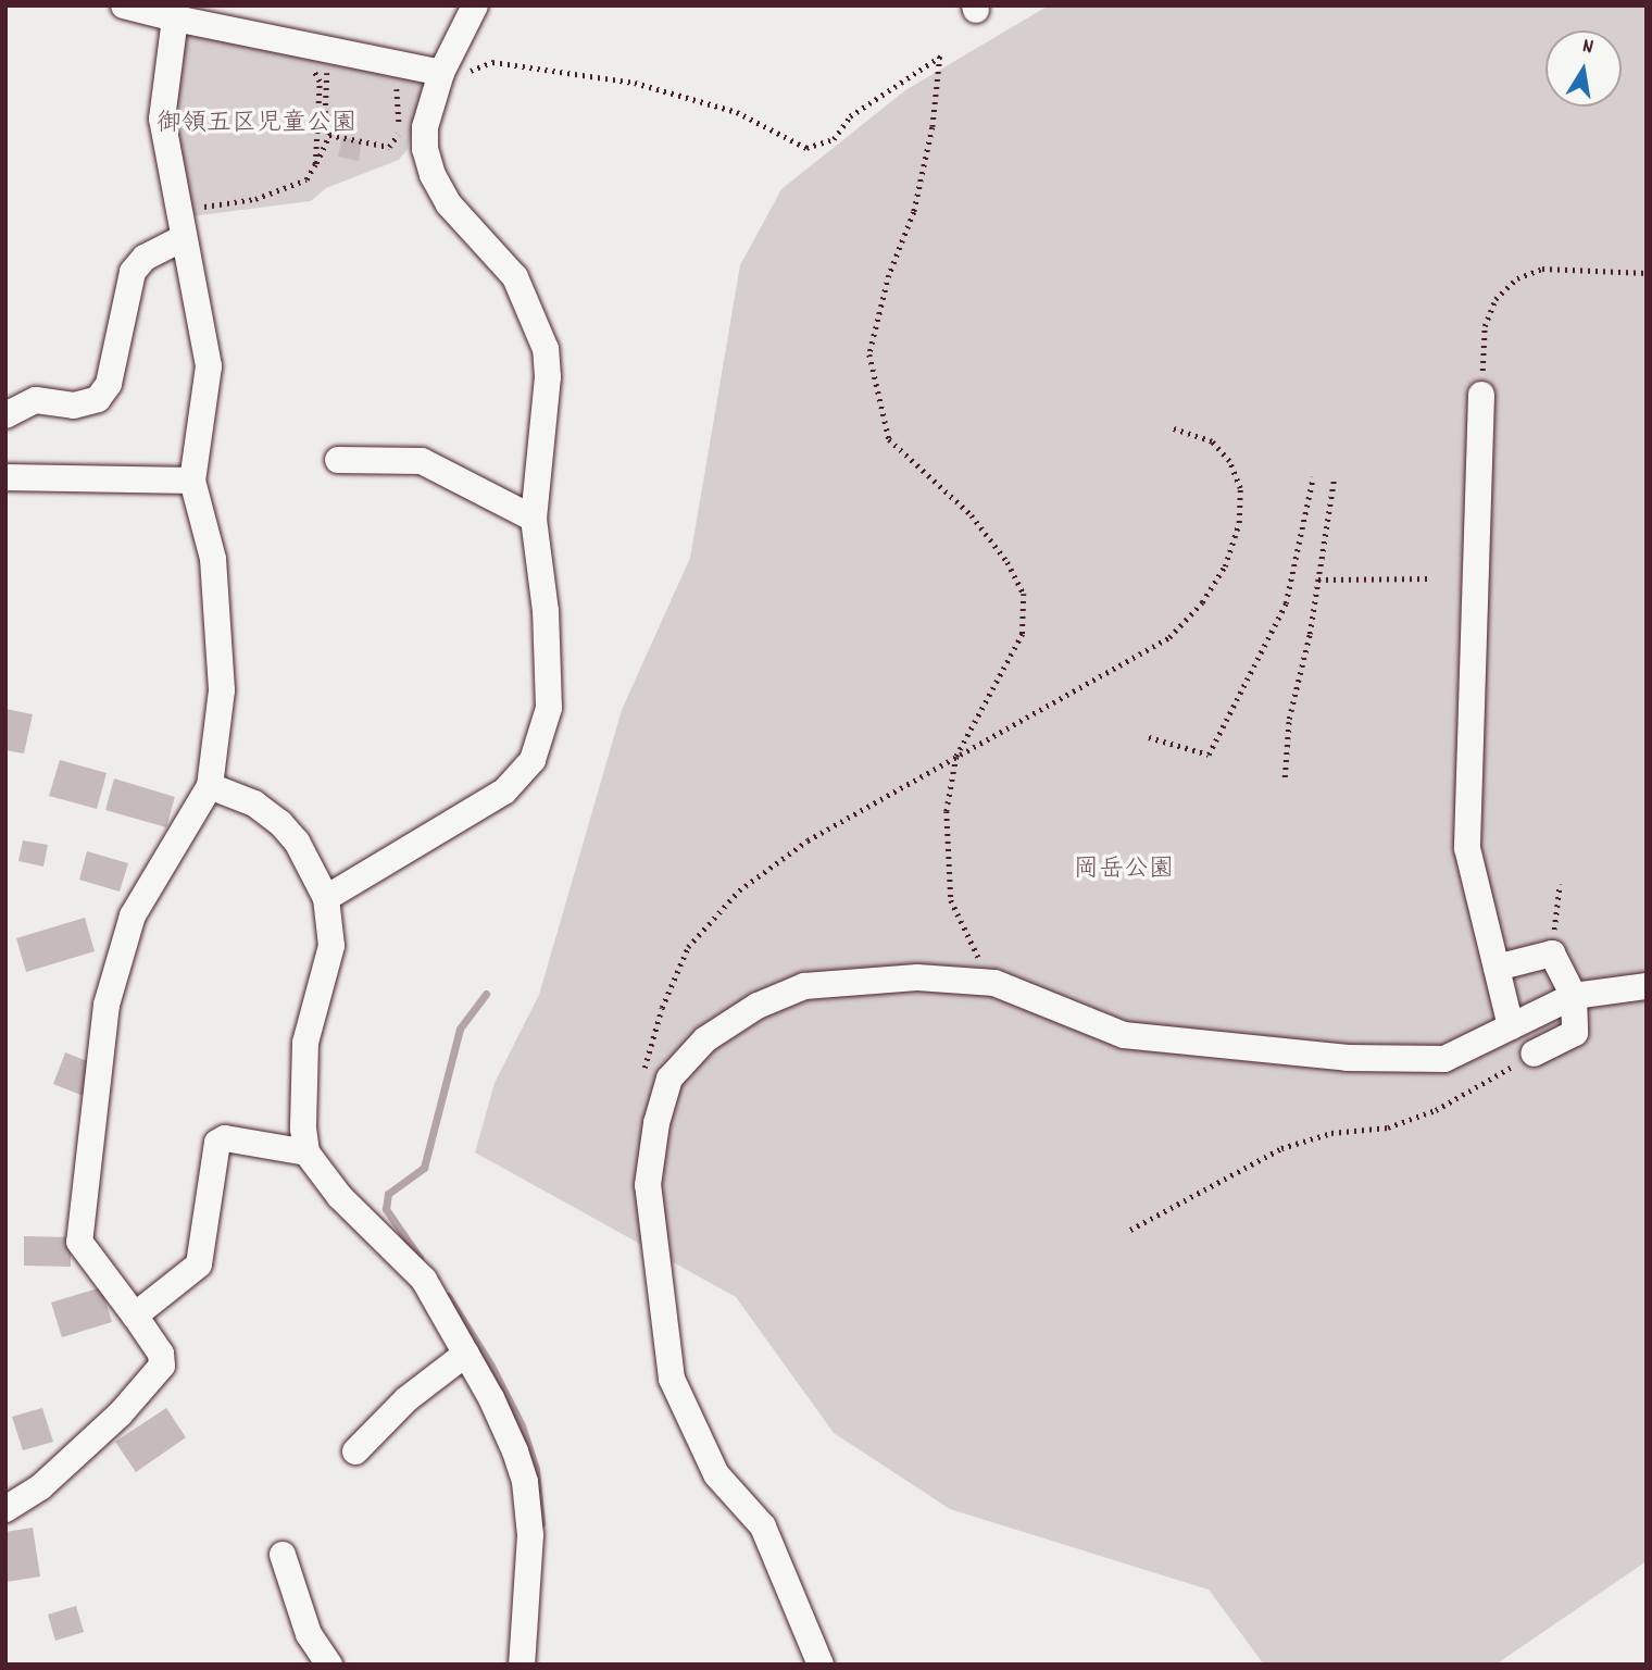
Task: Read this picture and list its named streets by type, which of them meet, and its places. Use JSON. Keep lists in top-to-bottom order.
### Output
{
  "parks": ["御領五区児童公園", "岡岳公園"],
  "north": "top"
}
